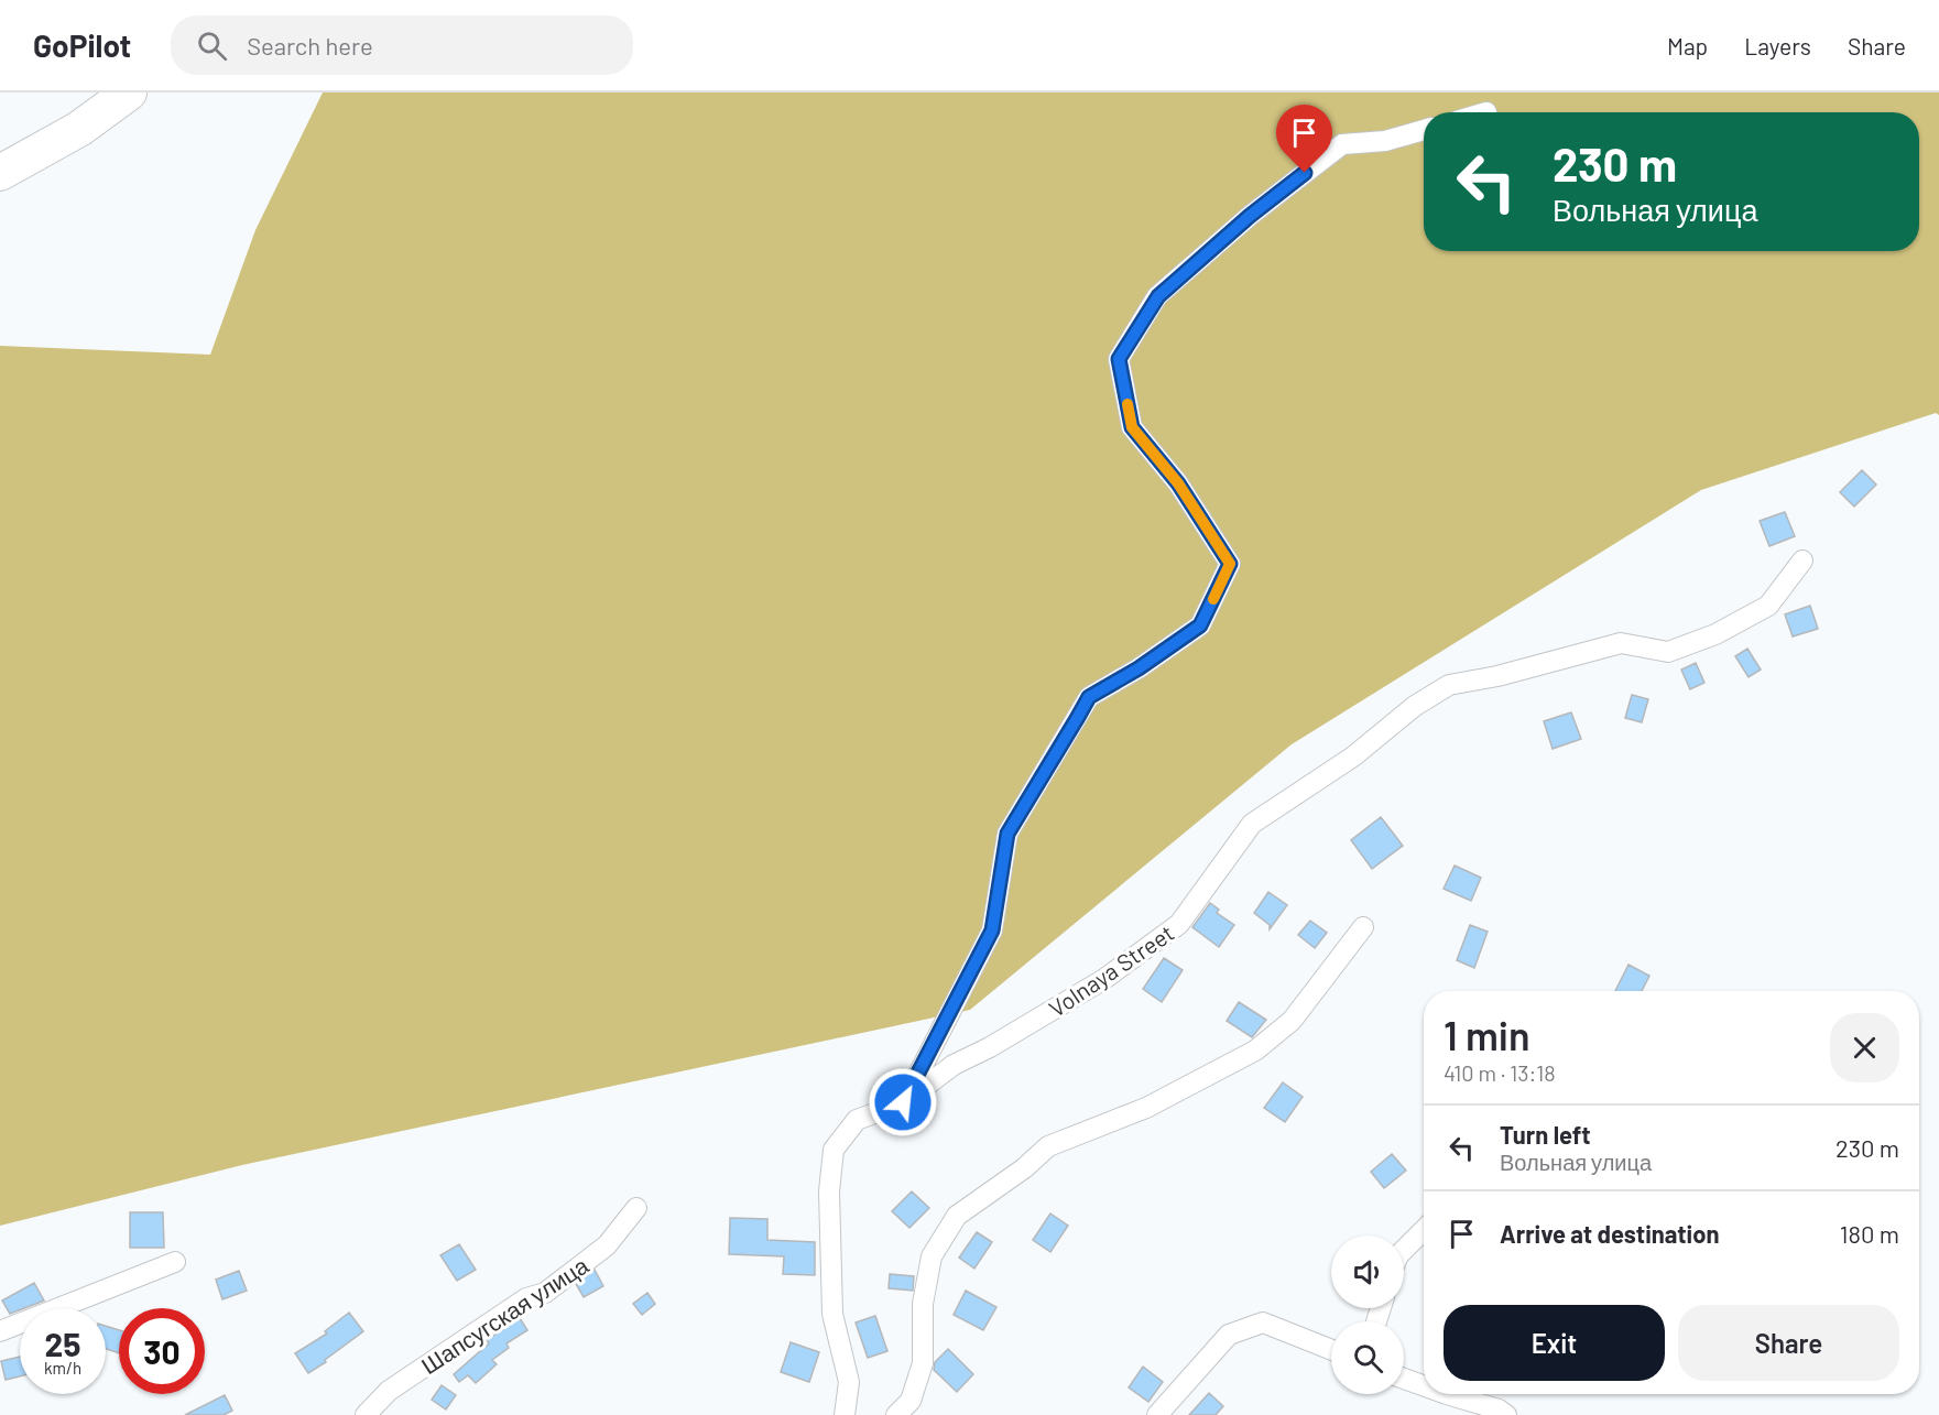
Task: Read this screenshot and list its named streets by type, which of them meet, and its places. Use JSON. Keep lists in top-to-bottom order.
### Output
{
  "streets": {
    "street": ["Volnaya Street", "Шапсугская улица"]
  },
  "page": {
    "header": "GoPilot",
    "search": "Search here",
    "nav": ["Map", "Layers", "Share"],
    "turn": ["230 m", "Вольная улица"],
    "heading": ["1 min", "410 m · 13:18"],
    "list": [
      {
        "name": "Turn left",
        "note": "Вольная улица",
        "value": "230 m"
      },
      {
        "name": "Arrive at destination",
        "value": "180 m"
      }
    ],
    "buttons": ["Exit", "Share"],
    "speed": "25 km/h",
    "limit": "30"
  }
}
